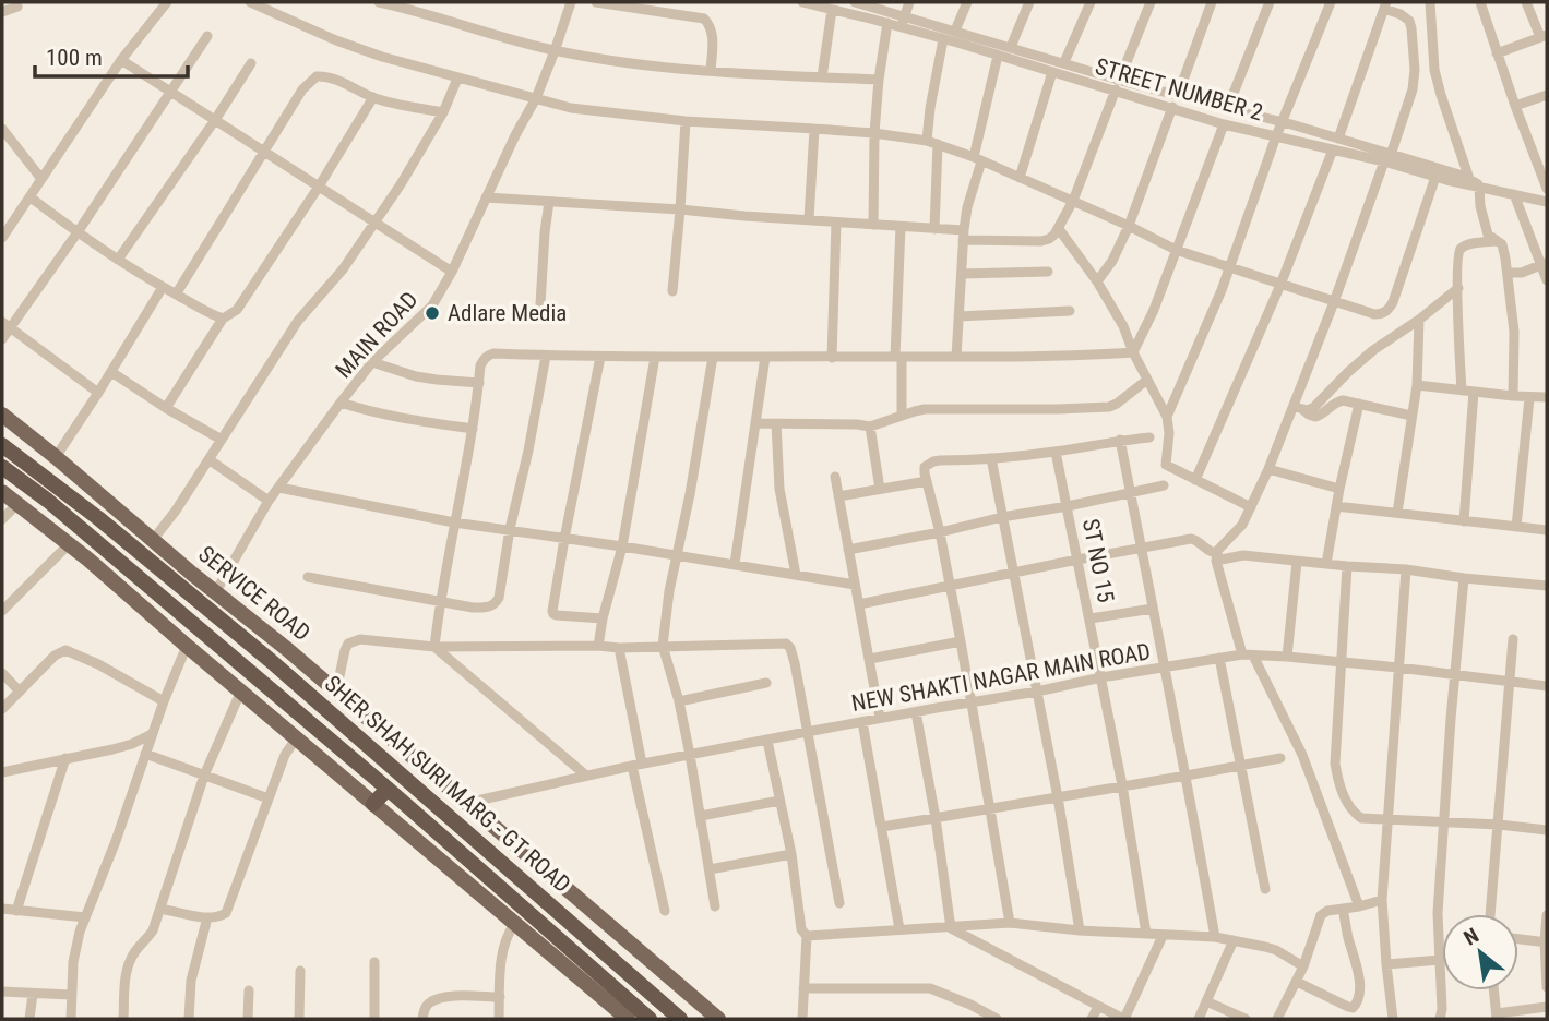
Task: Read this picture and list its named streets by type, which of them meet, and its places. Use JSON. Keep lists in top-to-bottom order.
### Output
{
  "streets": {
    "highway": ["SHER SHAH SURI MARG - GT ROAD"],
    "main road": ["SERVICE ROAD"],
    "street": [
      "STREET NUMBER 2",
      "MAIN ROAD",
      "ST NO 15",
      "NEW SHAKTI NAGAR MAIN ROAD"
    ]
  },
  "crossings": [
    ["MAIN ROAD", "SERVICE ROAD"],
    ["ST NO 15", "NEW SHAKTI NAGAR MAIN ROAD"],
    ["SERVICE ROAD", "NEW SHAKTI NAGAR MAIN ROAD"]
  ],
  "places": ["Adlare Media"],
  "scale_bar": "100 m",
  "north": "top left"
}
